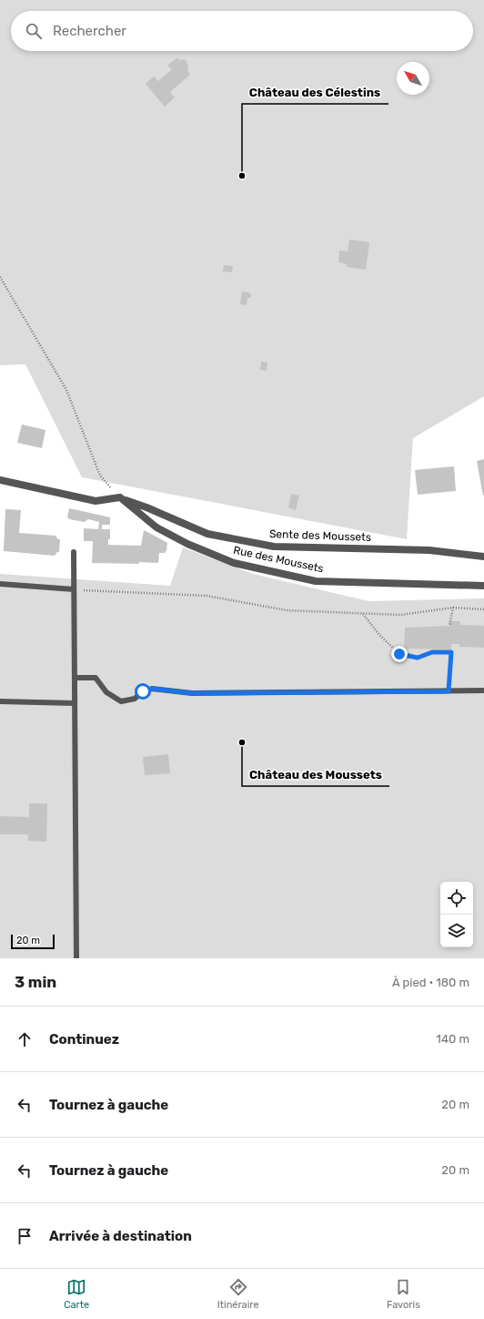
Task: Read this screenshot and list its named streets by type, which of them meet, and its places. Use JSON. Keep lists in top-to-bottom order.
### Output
{
  "streets": {
    "street": ["Sente des Moussets", "Rue des Moussets"]
  },
  "crossings": [
    ["Sente des Moussets", "Rue des Moussets"]
  ],
  "places": ["Château des Célestins", "Château des Moussets"],
  "scale_bar": "20 m",
  "north": "top left",
  "page": {
    "search": "Rechercher",
    "scale": "20 m",
    "heading": ["3 min", "À pied · 180 m"],
    "list": [
      ["Continuez", "140 m"],
      ["Tournez à gauche", "20 m"],
      ["Tournez à gauche", "20 m"],
      "Arrivée à destination"
    ],
    "nav": ["Carte", "Itinéraire", "Favoris"]
  }
}
